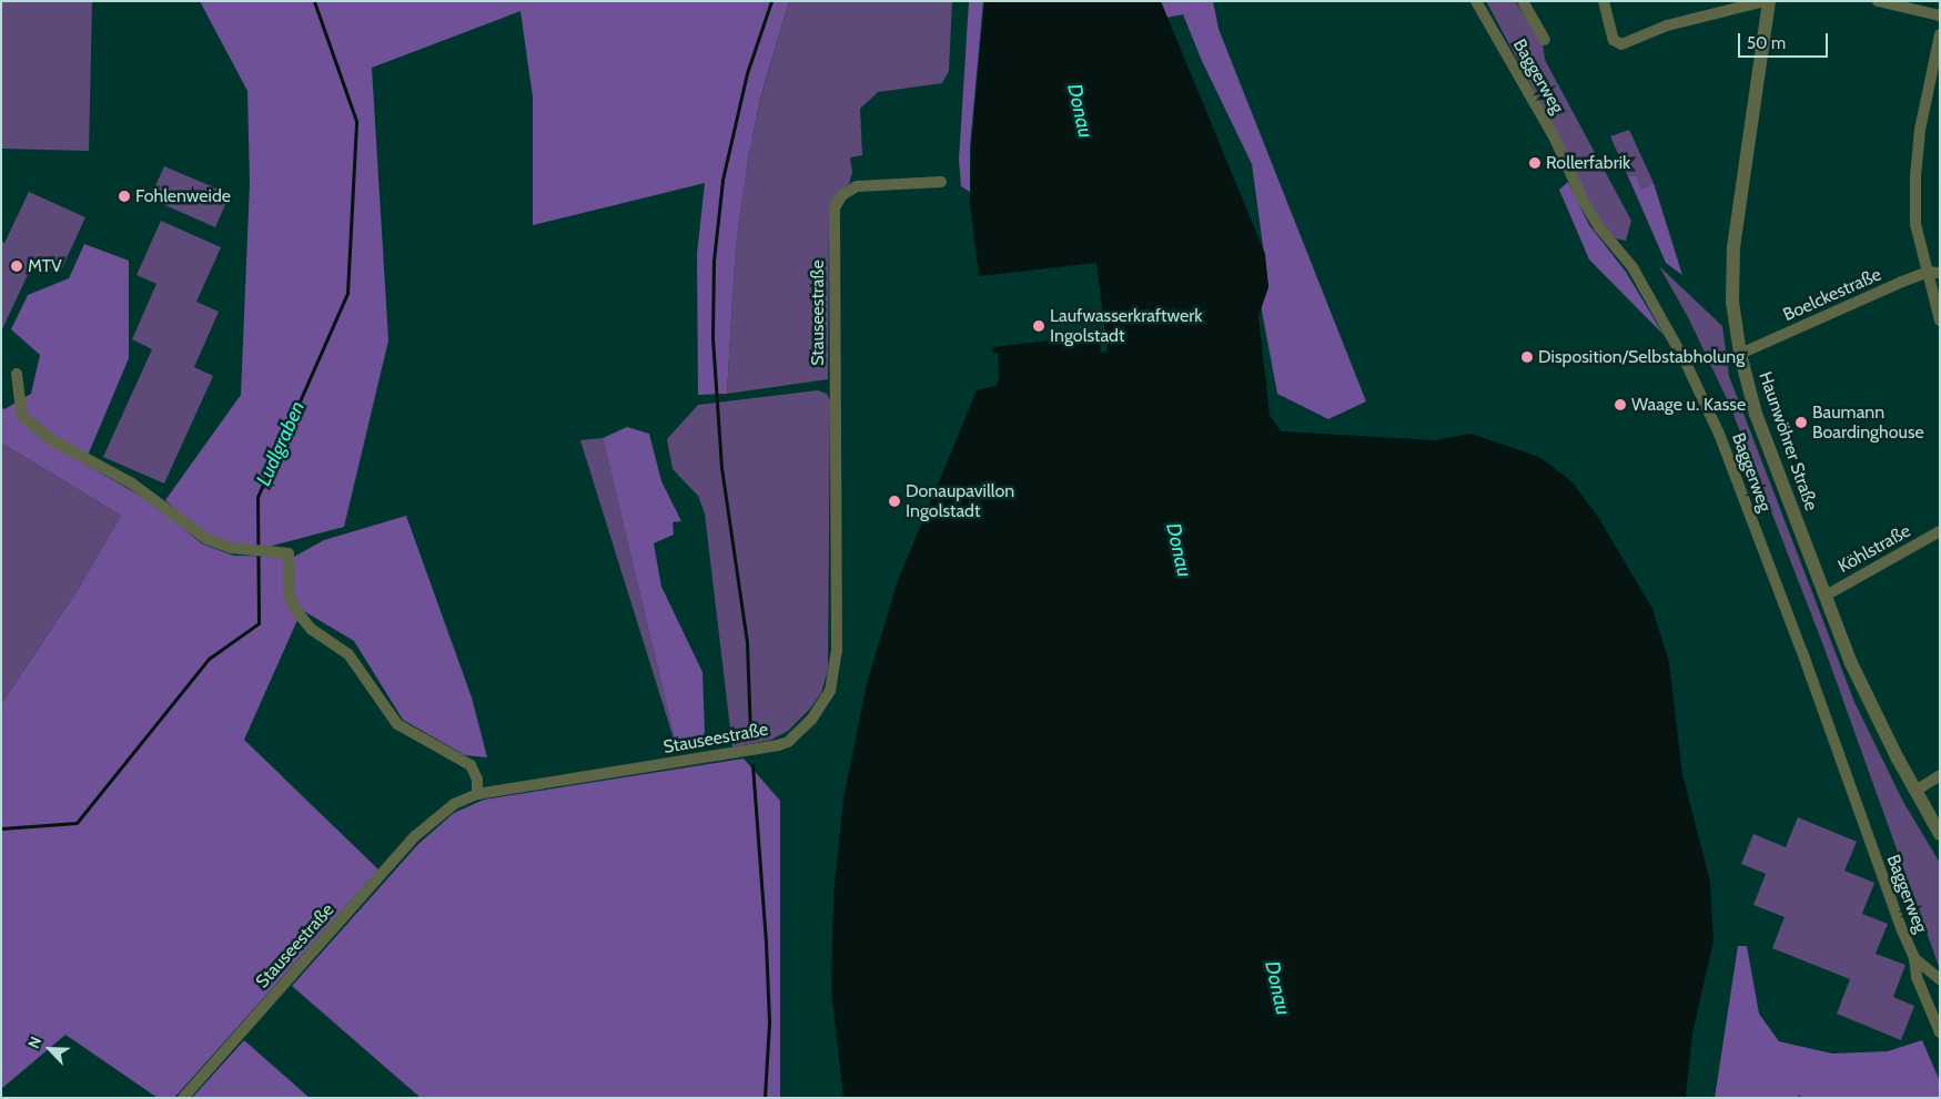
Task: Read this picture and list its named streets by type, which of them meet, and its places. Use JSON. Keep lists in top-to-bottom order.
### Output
{
  "streets": {
    "street": [
      "Baggerweg",
      "Boelckestraße",
      "Stauseestraße",
      "Haunwöhrer Straße",
      "Köhlstraße"
    ]
  },
  "crossings": [
    ["Boelckestraße", "Haunwöhrer Straße"],
    ["Haunwöhrer Straße", "Köhlstraße"]
  ],
  "water": ["Donau", "Ludlgraben"],
  "places": [
    "Rollerfabrik",
    "Fohlenweide",
    "MTV",
    "Laufwasserkraftwerk Ingolstadt",
    "Disposition/Selbstabholung",
    "Waage u. Kasse",
    "Baumann Boardinghouse",
    "Donaupavillon Ingolstadt"
  ],
  "scale_bar": "50 m",
  "north": "top left"
}
